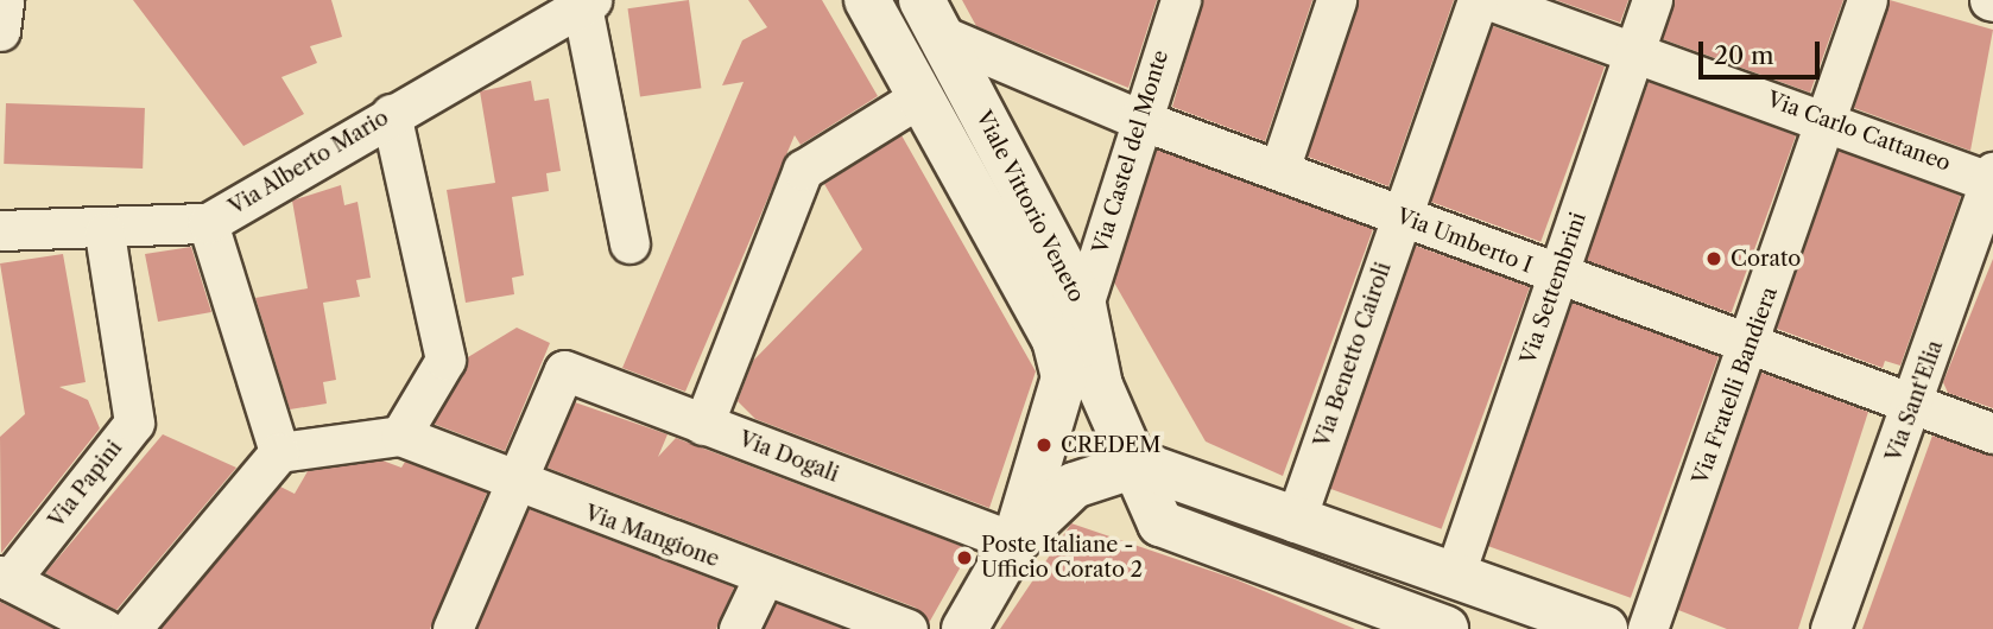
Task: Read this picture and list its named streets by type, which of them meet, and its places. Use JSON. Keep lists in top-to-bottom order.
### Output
{
  "streets": {
    "main road": ["Via Castel del Monte", "Viale Vittorio Veneto"],
    "street": [
      "Via Carlo Cattaneo",
      "Via Alberto Mario",
      "Via Umberto I",
      "Via Settembrini",
      "Via Benetto Cairoli",
      "Via Fratelli Bandiera",
      "Via Sant'Elia",
      "Via Dogali",
      "Via Papini",
      "Via Mangione"
    ]
  },
  "crossings": [
    ["Via Carlo Cattaneo", "Via Settembrini"],
    ["Via Carlo Cattaneo", "Via Fratelli Bandiera"],
    ["Via Carlo Cattaneo", "Via Sant'Elia"],
    ["Via Castel del Monte", "Viale Vittorio Veneto"],
    ["Via Castel del Monte", "Via Umberto I"],
    ["Via Castel del Monte", "Via Dogali"],
    ["Via Alberto Mario", "Via Papini"],
    ["Viale Vittorio Veneto", "Via Umberto I"],
    ["Via Umberto I", "Via Settembrini"],
    ["Via Umberto I", "Via Benetto Cairoli"],
    ["Via Umberto I", "Via Fratelli Bandiera"],
    ["Via Umberto I", "Via Sant'Elia"],
    ["Via Dogali", "Via Mangione"]
  ],
  "places": ["Corato", "CREDEM", "Poste Italiane - Ufficio Corato 2"],
  "scale_bar": "20 m"
}
